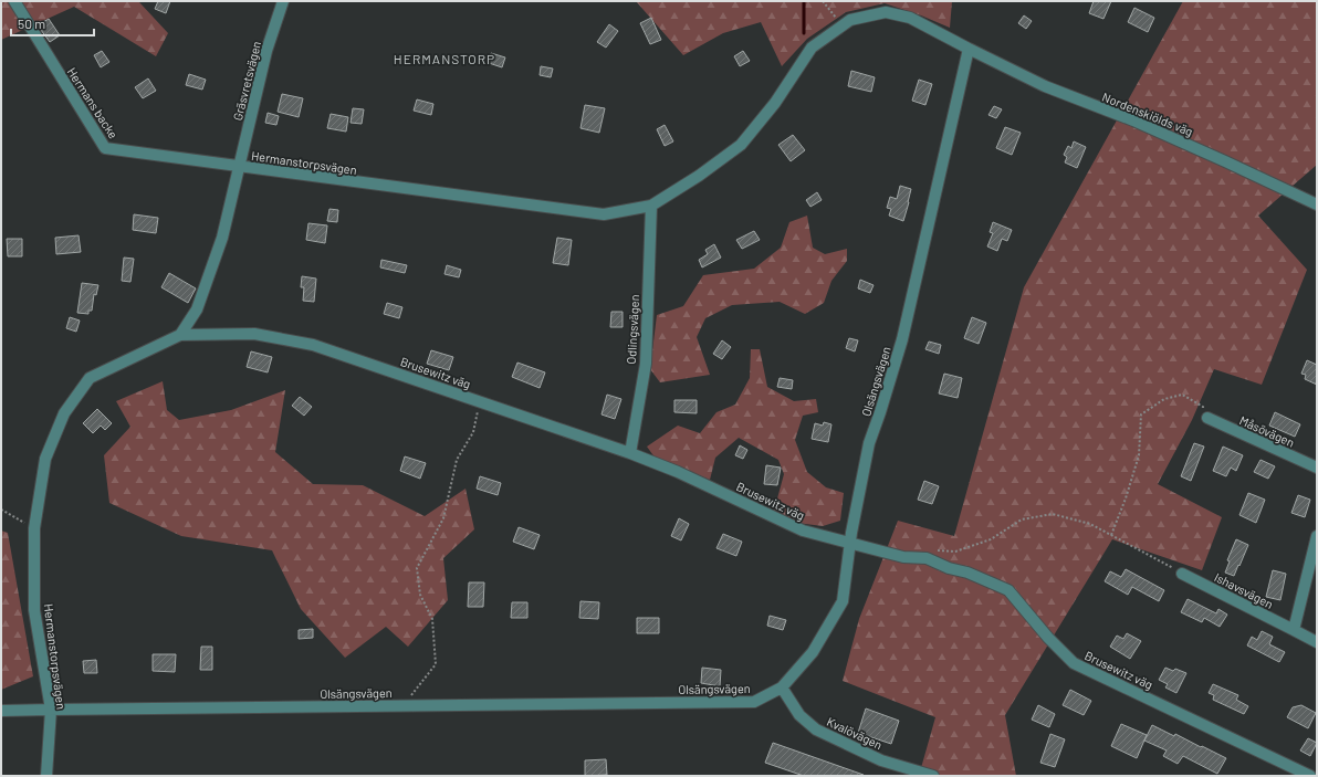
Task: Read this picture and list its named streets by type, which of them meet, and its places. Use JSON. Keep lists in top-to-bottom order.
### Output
{
  "streets": {
    "street": [
      "Gräsvretsvägen",
      "Hermans backe",
      "Nordenskiölds väg",
      "Hermanstorpsvägen",
      "Odlingsvägen",
      "Brusewitz väg",
      "Olsängsvägen",
      "Måsövägen",
      "Ishavsvägen",
      "Kvalövägen"
    ]
  },
  "crossings": [
    ["Gräsvretsvägen", "Hermans backe"],
    ["Gräsvretsvägen", "Hermanstorpsvägen"],
    ["Hermans backe", "Hermanstorpsvägen"],
    ["Nordenskiölds väg", "Hermanstorpsvägen"],
    ["Nordenskiölds väg", "Olsängsvägen"],
    ["Hermanstorpsvägen", "Odlingsvägen"],
    ["Hermanstorpsvägen", "Brusewitz väg"],
    ["Hermanstorpsvägen", "Olsängsvägen"],
    ["Odlingsvägen", "Brusewitz väg"],
    ["Brusewitz väg", "Olsängsvägen"],
    ["Olsängsvägen", "Kvalövägen"]
  ],
  "districts": ["HERMANSTORP"],
  "scale_bar": "50 m"
}
